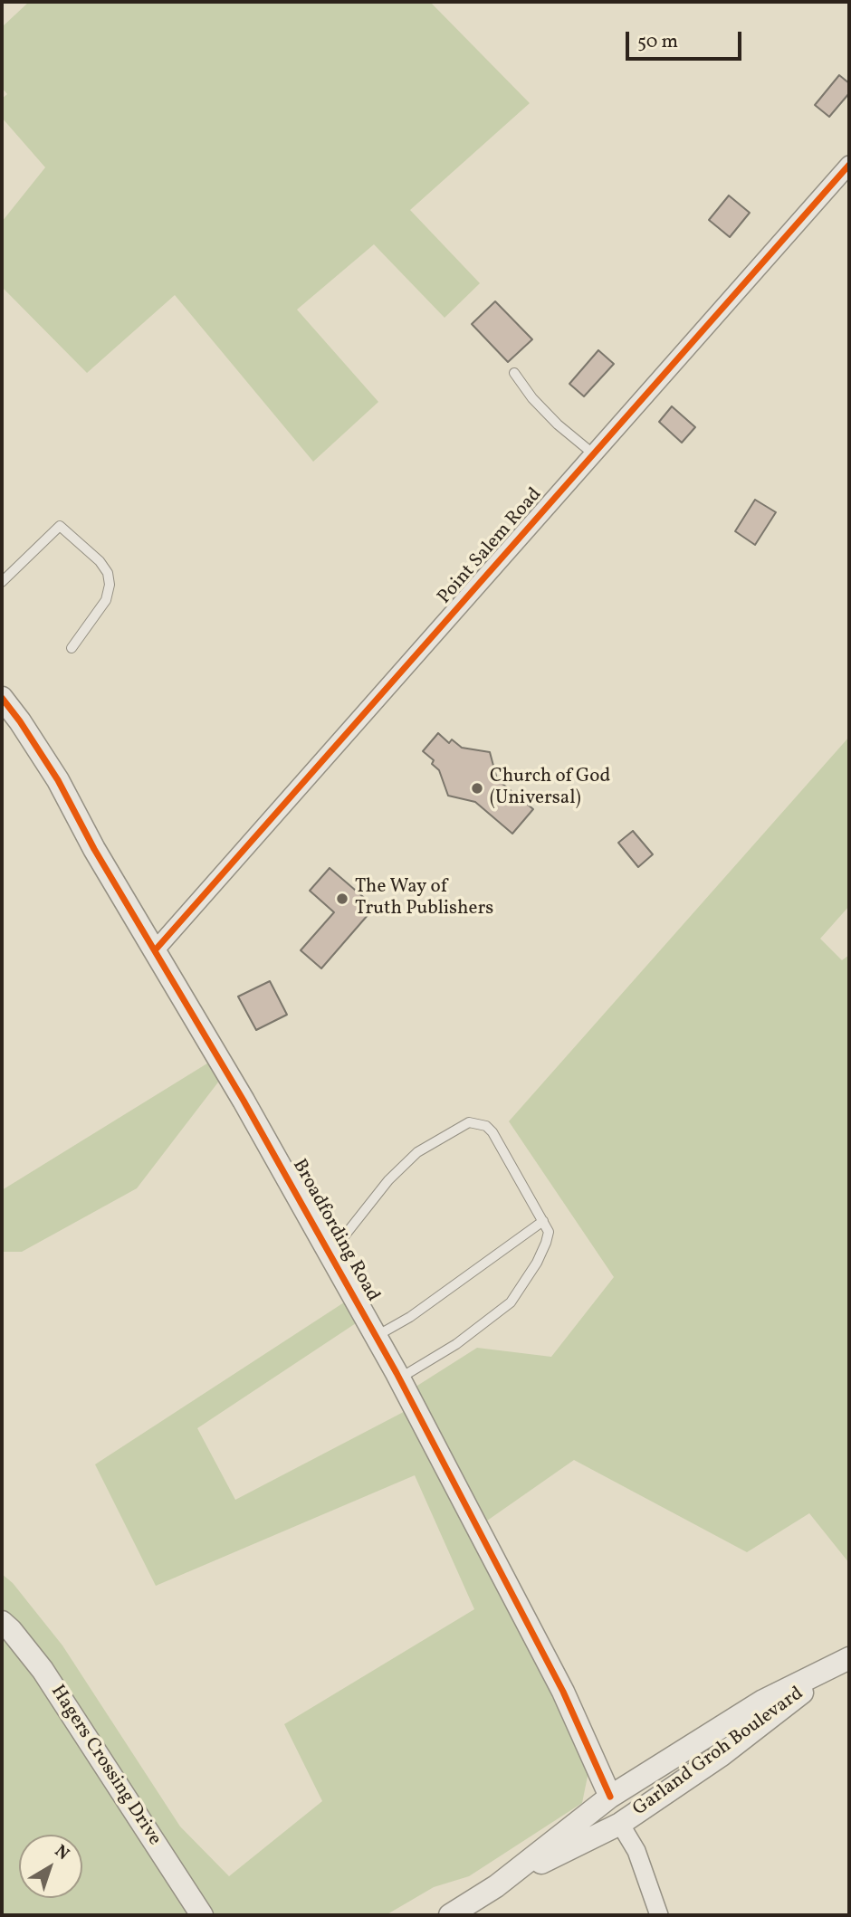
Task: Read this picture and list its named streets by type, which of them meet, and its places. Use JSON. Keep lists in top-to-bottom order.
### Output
{
  "streets": {
    "street": [
      "Point Salem Road",
      "Broadfording Road",
      "Garland Groh Boulevard",
      "Hagers Crossing Drive"
    ]
  },
  "crossings": [
    ["Point Salem Road", "Broadfording Road"],
    ["Broadfording Road", "Garland Groh Boulevard"]
  ],
  "places": ["Church of God (Universal)", "The Way of Truth Publishers"],
  "scale_bar": "50 m",
  "north": "top right"
}
